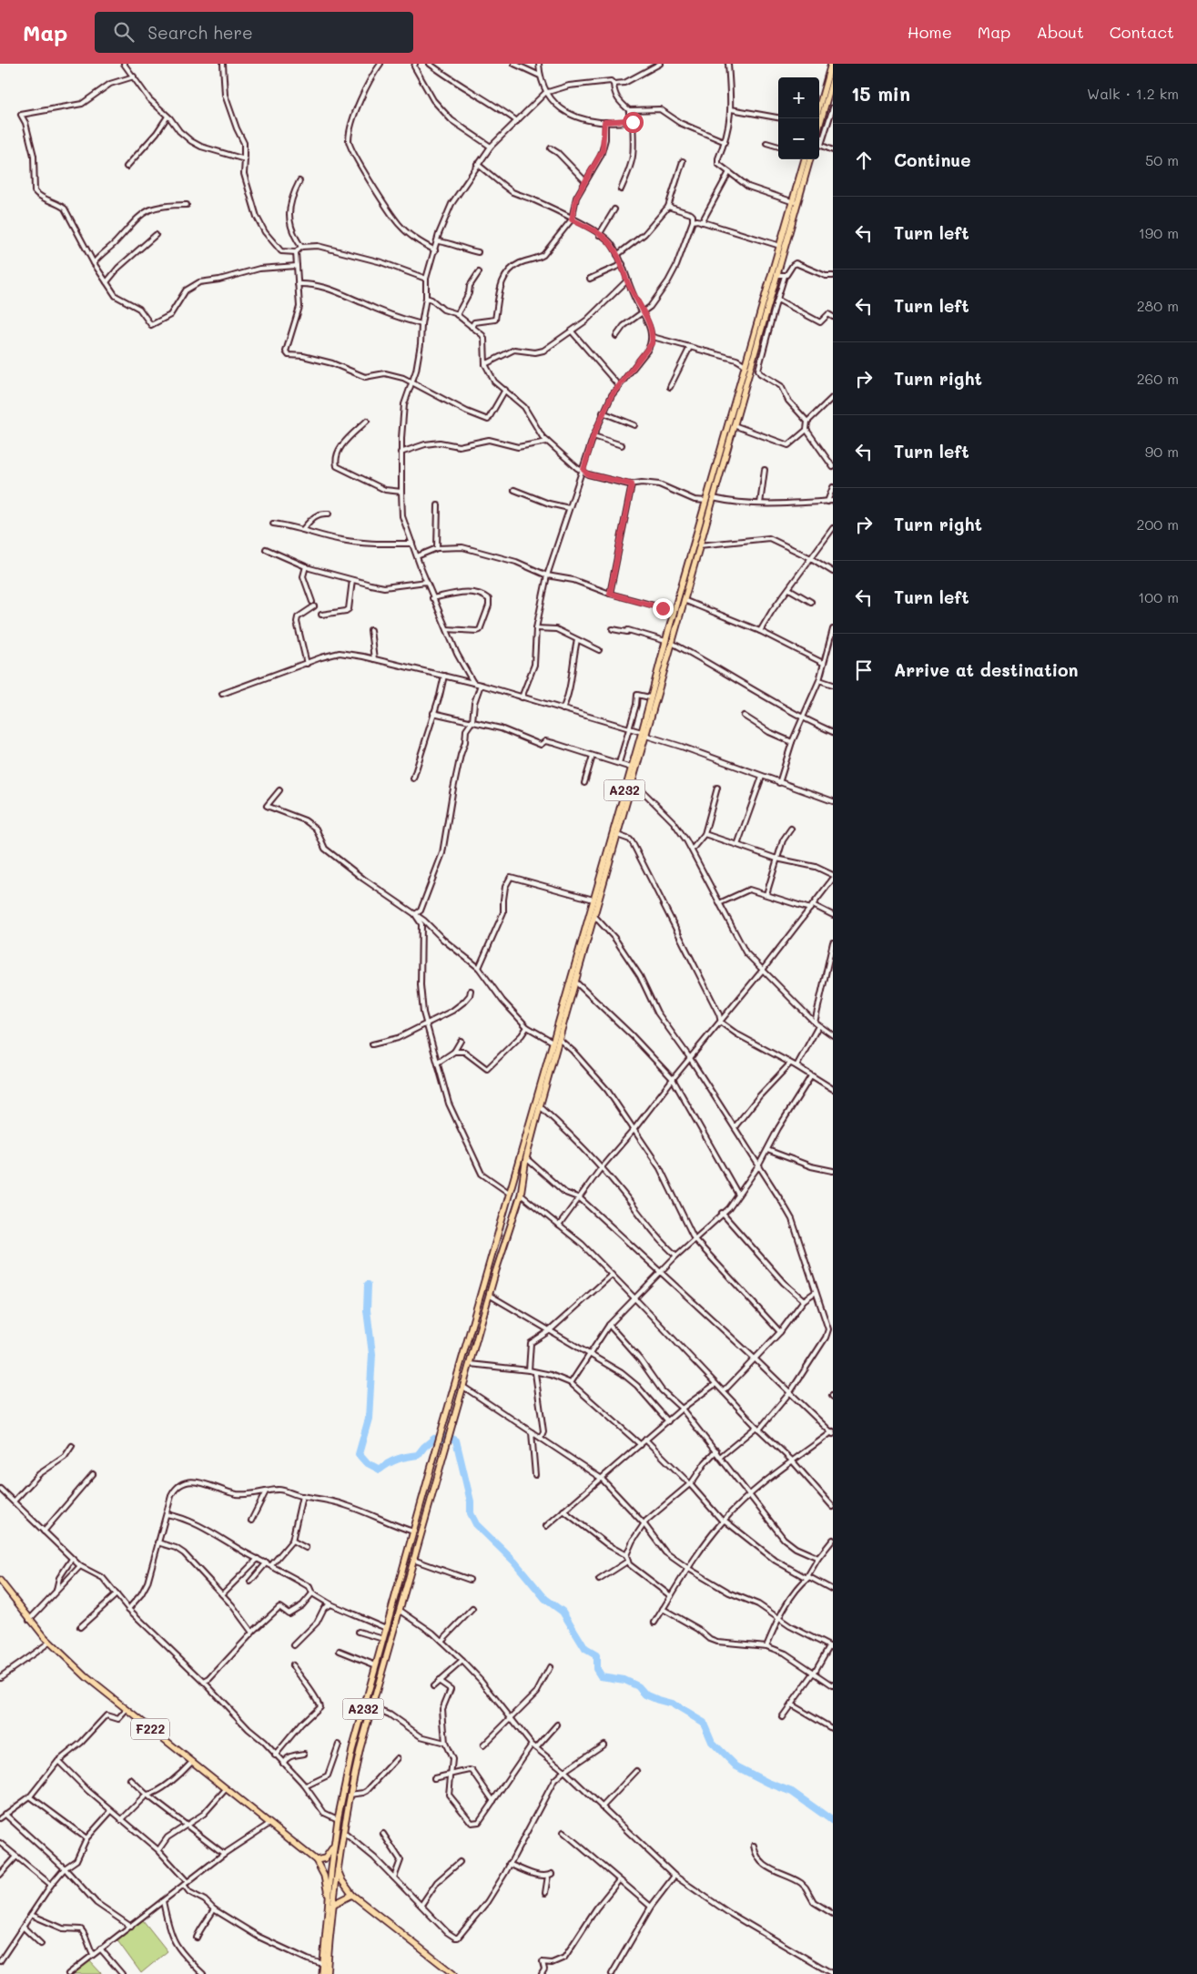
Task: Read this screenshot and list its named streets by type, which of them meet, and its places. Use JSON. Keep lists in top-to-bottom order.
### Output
{
  "streets": {
    "main road": ["A232", "F222"]
  },
  "crossings": [
    ["A232", "F222"]
  ],
  "page": {
    "header": "Map",
    "search": "Search here",
    "nav": [
      "Home",
      "Map",
      "About",
      "Contact"
    ],
    "heading": ["15 min", "Walk · 1.2 km"],
    "map_buttons": ["+", "−"],
    "list": [
      ["Continue", "50 m"],
      ["Turn left", "190 m"],
      ["Turn left", "280 m"],
      ["Turn right", "260 m"],
      ["Turn left", "90 m"],
      ["Turn right", "200 m"],
      ["Turn left", "100 m"],
      "Arrive at destination"
    ]
  }
}
